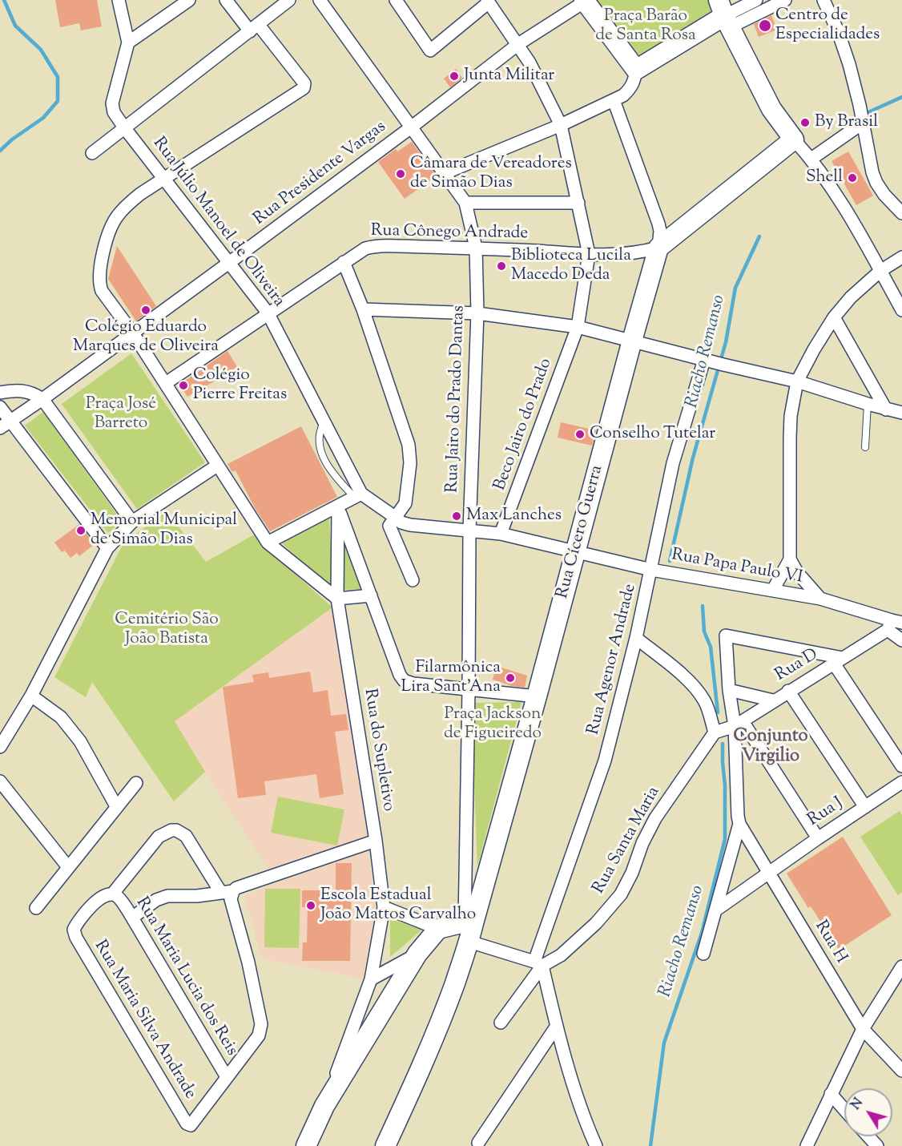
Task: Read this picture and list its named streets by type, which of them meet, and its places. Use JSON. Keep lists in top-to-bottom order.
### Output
{
  "streets": {
    "main road": ["Rua Cícero Guerra"],
    "street": [
      "Rua Presidente Vargas",
      "Rua Júlio Manoel de Oliveira",
      "Rua Cônego Andrade",
      "Rua Jairo do Prado Dantas",
      "Beco Jairo do Prado",
      "Rua Papa Paulo VI",
      "Rua Agenor Andrade",
      "Rua D",
      "Rua do Supletivo",
      "Rua J",
      "Rua Santa Maria",
      "Rua H",
      "Rua Maria Lucia dos Reis",
      "Rua Maria Silva Andrade"
    ]
  },
  "crossings": [
    ["Rua Presidente Vargas", "Rua Júlio Manoel de Oliveira"],
    ["Rua Presidente Vargas", "Rua Jairo do Prado Dantas"],
    ["Rua Presidente Vargas", "Beco Jairo do Prado"],
    ["Rua Júlio Manoel de Oliveira", "Rua Cônego Andrade"],
    ["Rua Júlio Manoel de Oliveira", "Rua Papa Paulo VI"],
    ["Rua Cônego Andrade", "Rua Jairo do Prado Dantas"],
    ["Rua Cônego Andrade", "Beco Jairo do Prado"],
    ["Rua Cônego Andrade", "Rua Cícero Guerra"],
    ["Rua Jairo do Prado Dantas", "Rua Papa Paulo VI"],
    ["Beco Jairo do Prado", "Rua Papa Paulo VI"],
    ["Rua Cícero Guerra", "Rua Papa Paulo VI"],
    ["Rua Papa Paulo VI", "Rua Agenor Andrade"],
    ["Rua Papa Paulo VI", "Rua D"],
    ["Rua Agenor Andrade", "Rua Santa Maria"],
    ["Rua D", "Rua Santa Maria"],
    ["Rua J", "Rua H"],
    ["Rua Maria Lucia dos Reis", "Rua Maria Silva Andrade"]
  ],
  "districts": ["Conjunto Virgilio"],
  "water": ["Riacho Remanso"],
  "parks": [
    "Praça Barão de Santa Rosa",
    "Praça José Barreto",
    "Cemitério São João Batista",
    "Praça Jackson de Figueiredo"
  ],
  "places": [
    "Centro de Especialidades",
    "Junta Militar",
    "By Brasil",
    "Câmara de Vereadores de Simão Dias",
    "Shell",
    "Biblioteca Lucila Macedo Deda",
    "Colégio Eduardo Marques de Oliveira",
    "Colégio Pierre Freitas",
    "Conselho Tutelar",
    "Max Lanches",
    "Memorial Municipal de Simão Dias",
    "Filarmônica Lira Sant'Ana",
    "Escola Estadual João Mattos Carvalho"
  ],
  "north": "top left"
}
